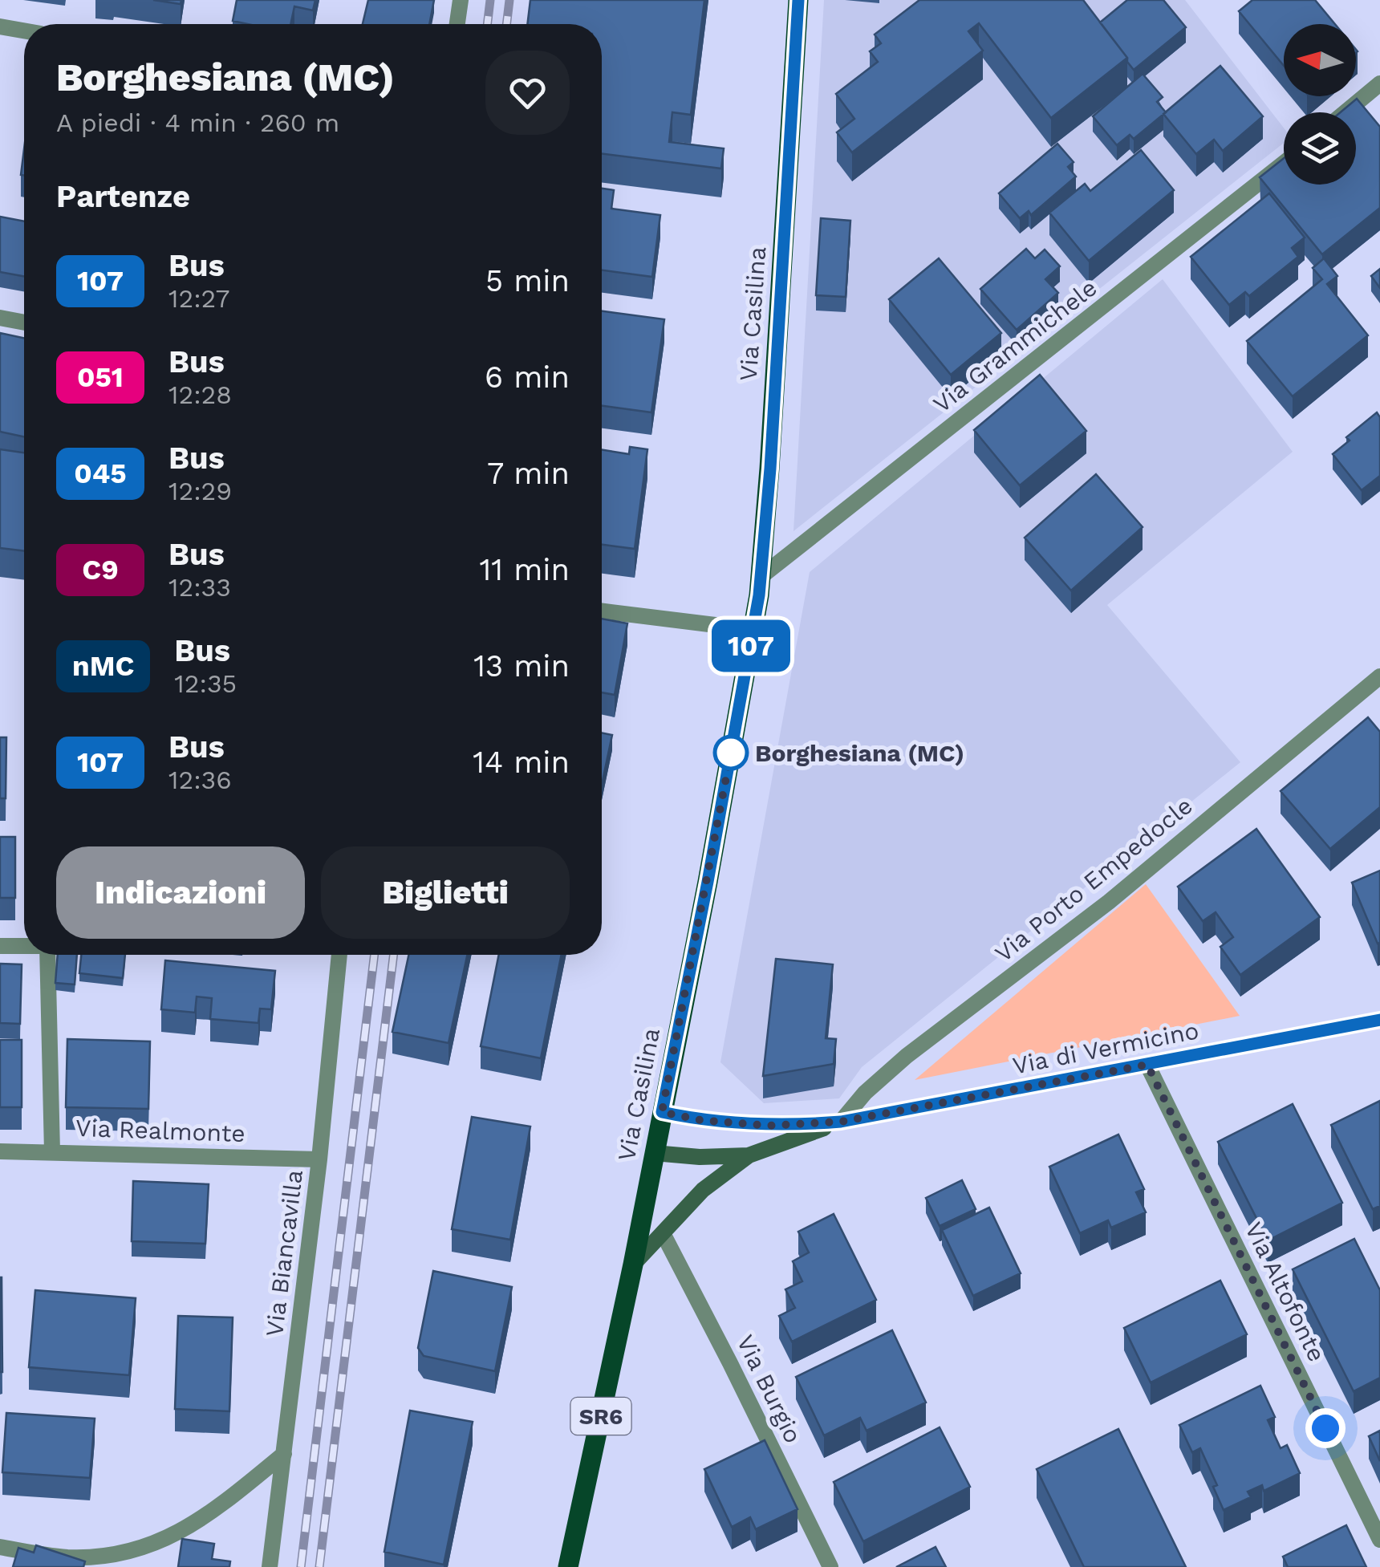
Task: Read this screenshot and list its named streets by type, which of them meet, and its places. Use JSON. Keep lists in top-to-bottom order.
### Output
{
  "streets": {
    "main road": ["Via Casilina", "Via di Vermicino", "SR6"],
    "street": [
      "Via Grammichele",
      "Via Porto Empedocle",
      "Via Realmonte",
      "Via Biancavilla",
      "Via Altofonte",
      "Via Burgio"
    ]
  },
  "crossings": [
    ["Via Casilina", "Via Grammichele"],
    ["Via Casilina", "Via di Vermicino"],
    ["Via Porto Empedocle", "Via di Vermicino"],
    ["Via di Vermicino", "Via Altofonte"],
    ["Via di Vermicino", "Via Burgio"],
    ["Via Realmonte", "Via Biancavilla"]
  ],
  "places": ["Borghesiana (MC)"],
  "lines": ["bus line 107"],
  "north": "left",
  "page": {
    "on_map": "107",
    "heading": [
      ["Borghesiana (MC)", "A piedi · 4 min · 260 m"],
      "Partenze"
    ],
    "list": [
      {
        "mark": "107",
        "name": "Bus",
        "note": "12:27",
        "value": "5 min"
      },
      {
        "mark": "051",
        "name": "Bus",
        "note": "12:28",
        "value": "6 min"
      },
      {
        "mark": "045",
        "name": "Bus",
        "note": "12:29",
        "value": "7 min"
      },
      {
        "mark": "C9",
        "name": "Bus",
        "note": "12:33",
        "value": "11 min"
      },
      {
        "mark": "nMC",
        "name": "Bus",
        "note": "12:35",
        "value": "13 min"
      },
      {
        "mark": "107",
        "name": "Bus",
        "note": "12:36",
        "value": "14 min"
      }
    ],
    "buttons": ["Indicazioni", "Biglietti"]
  }
}
